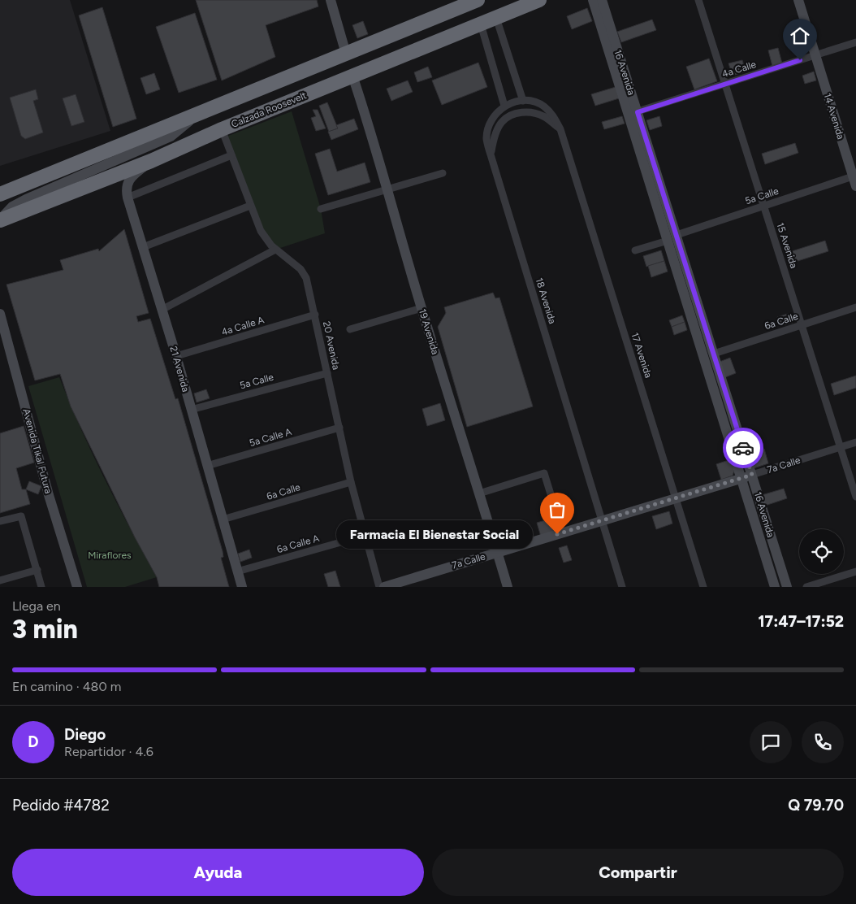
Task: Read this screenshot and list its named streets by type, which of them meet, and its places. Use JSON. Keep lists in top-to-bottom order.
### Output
{
  "streets": {
    "highway": ["Calzada Roosevelt"],
    "street": [
      "4a Calle",
      "16 Avenida",
      "14 Avenida",
      "5a Calle",
      "15 Avenida",
      "18 Avenida",
      "6a Calle",
      "4a Calle A",
      "19 Avenida",
      "20 Avenida",
      "17 Avenida",
      "21 Avenida",
      "5a Calle A",
      "Avenida Tikal Futura",
      "7a Calle",
      "6a Calle A"
    ]
  },
  "crossings": [
    ["4a Calle", "16 Avenida"],
    ["4a Calle", "14 Avenida"],
    ["4a Calle", "15 Avenida"],
    ["16 Avenida", "5a Calle"],
    ["16 Avenida", "6a Calle"],
    ["16 Avenida", "7a Calle"],
    ["Calzada Roosevelt", "19 Avenida"],
    ["Calzada Roosevelt", "20 Avenida"],
    ["Calzada Roosevelt", "21 Avenida"],
    ["14 Avenida", "5a Calle"],
    ["5a Calle", "15 Avenida"],
    ["5a Calle", "20 Avenida"],
    ["5a Calle", "21 Avenida"],
    ["15 Avenida", "6a Calle"],
    ["15 Avenida", "7a Calle"],
    ["18 Avenida", "17 Avenida"],
    ["18 Avenida", "7a Calle"],
    ["6a Calle", "20 Avenida"],
    ["6a Calle", "21 Avenida"],
    ["4a Calle A", "20 Avenida"],
    ["4a Calle A", "21 Avenida"],
    ["19 Avenida", "7a Calle"],
    ["20 Avenida", "5a Calle A"],
    ["20 Avenida", "6a Calle A"],
    ["17 Avenida", "7a Calle"],
    ["21 Avenida", "5a Calle A"],
    ["21 Avenida", "6a Calle A"]
  ],
  "parks": ["Miraflores"],
  "places": ["Farmacia El Bienestar Social"],
  "page": {
    "bubble": "Farmacia El Bienestar Social",
    "heading": ["3 min", "Llega en", "17:47–17:52"],
    "panel": [
      "Diego",
      "Repartidor · 4.6",
      "Pedido #4782",
      "Q 79.70"
    ],
    "bar": "En camino · 480 m",
    "round": "D",
    "buttons": ["Ayuda", "Compartir"]
  }
}
